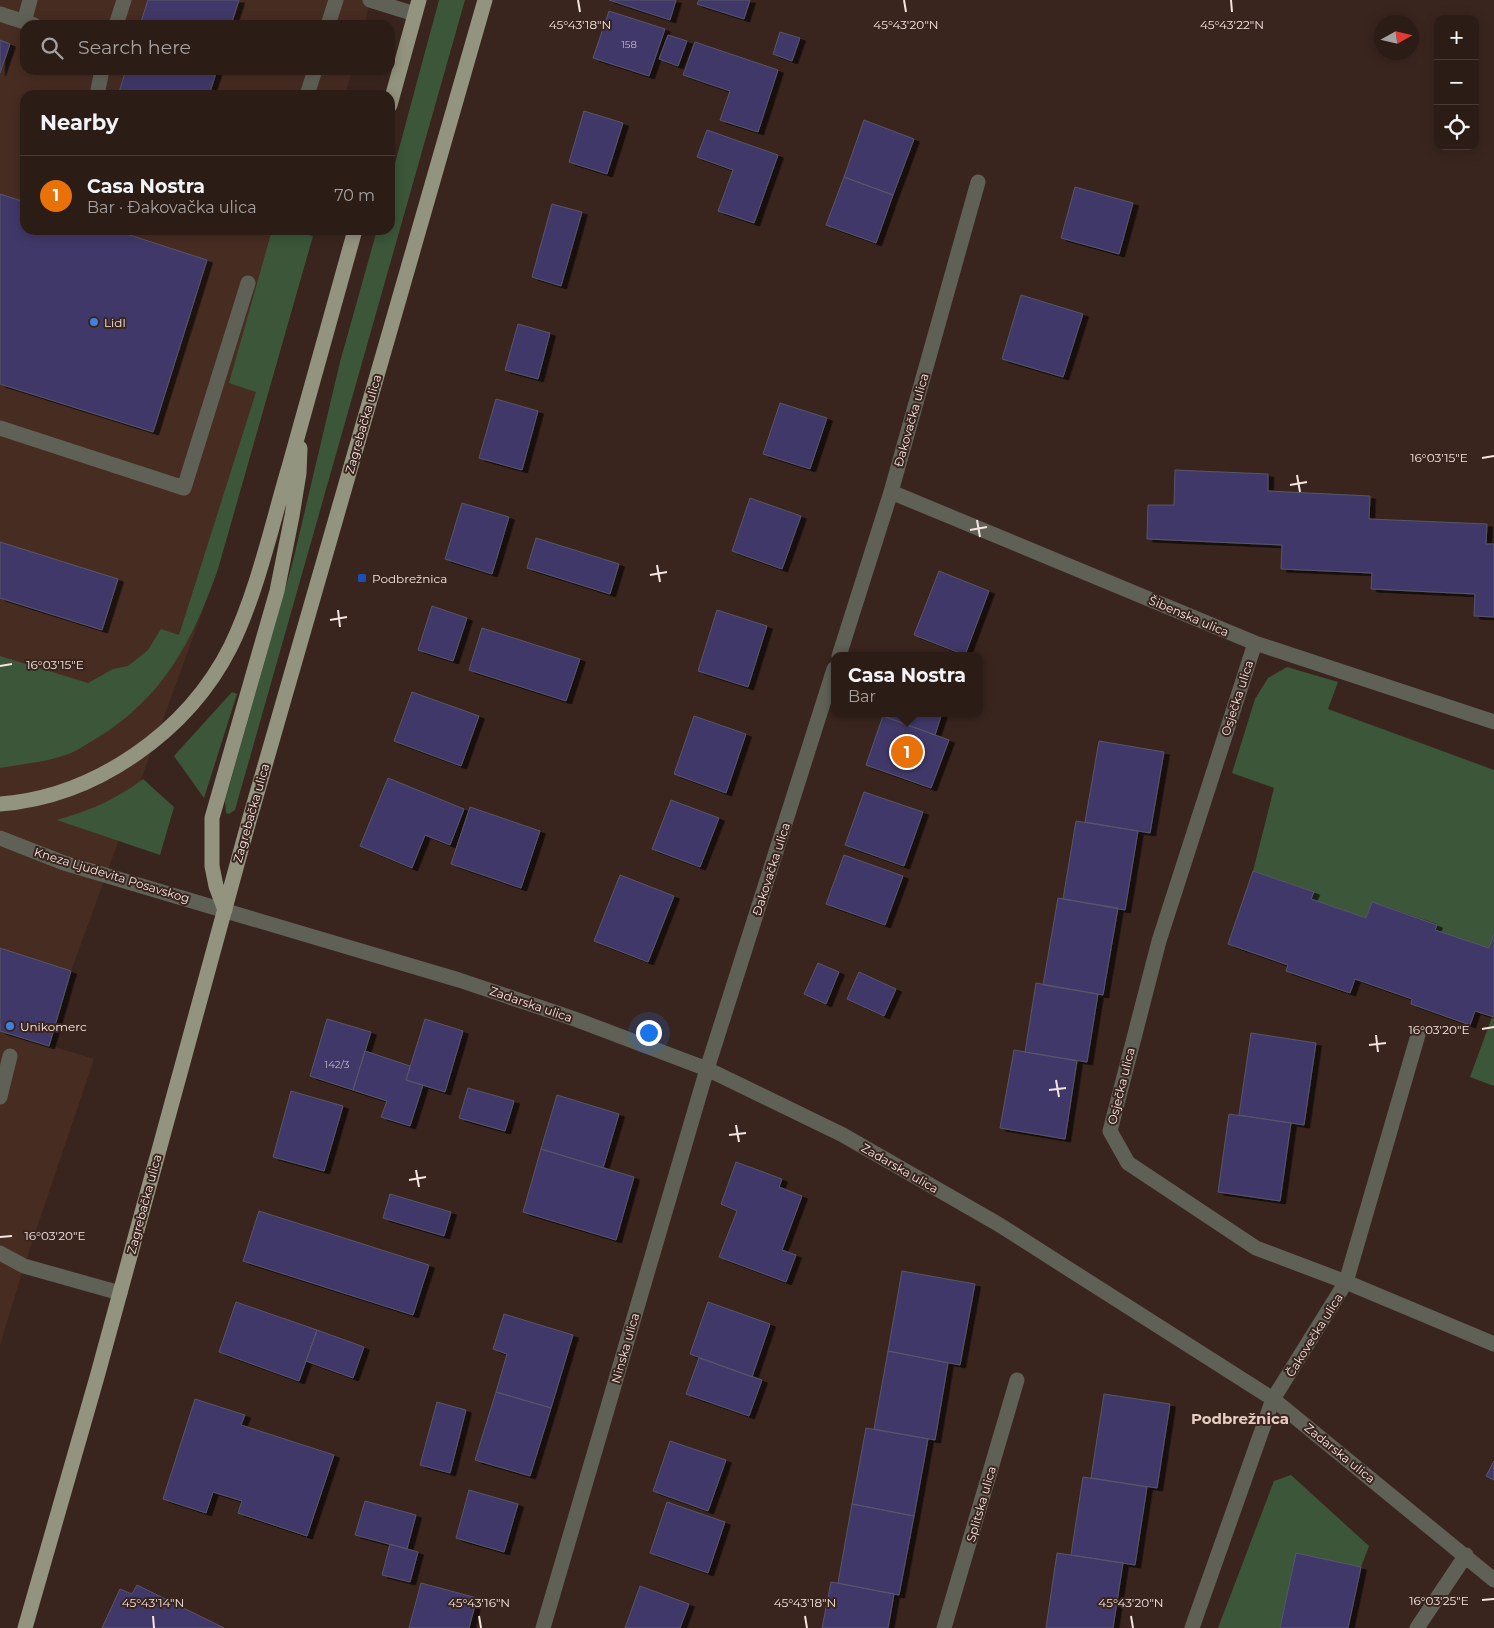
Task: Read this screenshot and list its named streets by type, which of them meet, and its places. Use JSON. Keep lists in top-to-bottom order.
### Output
{
  "streets": {
    "main road": ["Zagrebačka ulica"],
    "street": [
      "Đakovačka ulica",
      "Šibenska ulica",
      "Osječka ulica",
      "Kneza Ljudevita Posavskog",
      "Zadarska ulica",
      "Čakovečka ulica",
      "Ninska ulica",
      "Splitska ulica"
    ]
  },
  "crossings": [
    ["Đakovačka ulica", "Šibenska ulica"],
    ["Đakovačka ulica", "Zadarska ulica"],
    ["Đakovačka ulica", "Ninska ulica"],
    ["Zagrebačka ulica", "Kneza Ljudevita Posavskog"],
    ["Zagrebačka ulica", "Zadarska ulica"],
    ["Šibenska ulica", "Osječka ulica"],
    ["Osječka ulica", "Čakovečka ulica"],
    ["Kneza Ljudevita Posavskog", "Zadarska ulica"],
    ["Zadarska ulica", "Čakovečka ulica"],
    ["Zadarska ulica", "Ninska ulica"]
  ],
  "districts": ["Podbrežnica"],
  "places": {
    "other": ["Lidl", "Unikomerc"],
    "transit": ["Podbrežnica"]
  },
  "house_numbers": ["158", "142/3"],
  "north": "right",
  "page": {
    "map_buttons": ["+", "−"],
    "search": "Search here",
    "heading": "Nearby",
    "list": [
      {
        "mark": "1",
        "name": "Casa Nostra",
        "note": "Bar · Đakovačka ulica",
        "value": "70 m"
      }
    ],
    "popup": ["Casa Nostra", "Bar"],
    "pins": "1"
  },
  "coordinates": [
    "45°43'18\"N",
    "45°43'20\"N",
    "45°43'22\"N",
    "16°03'15\"E",
    "16°03'20\"E",
    "16°03'25\"E",
    "45°43'14\"N",
    "45°43'16\"N"
  ]
}
